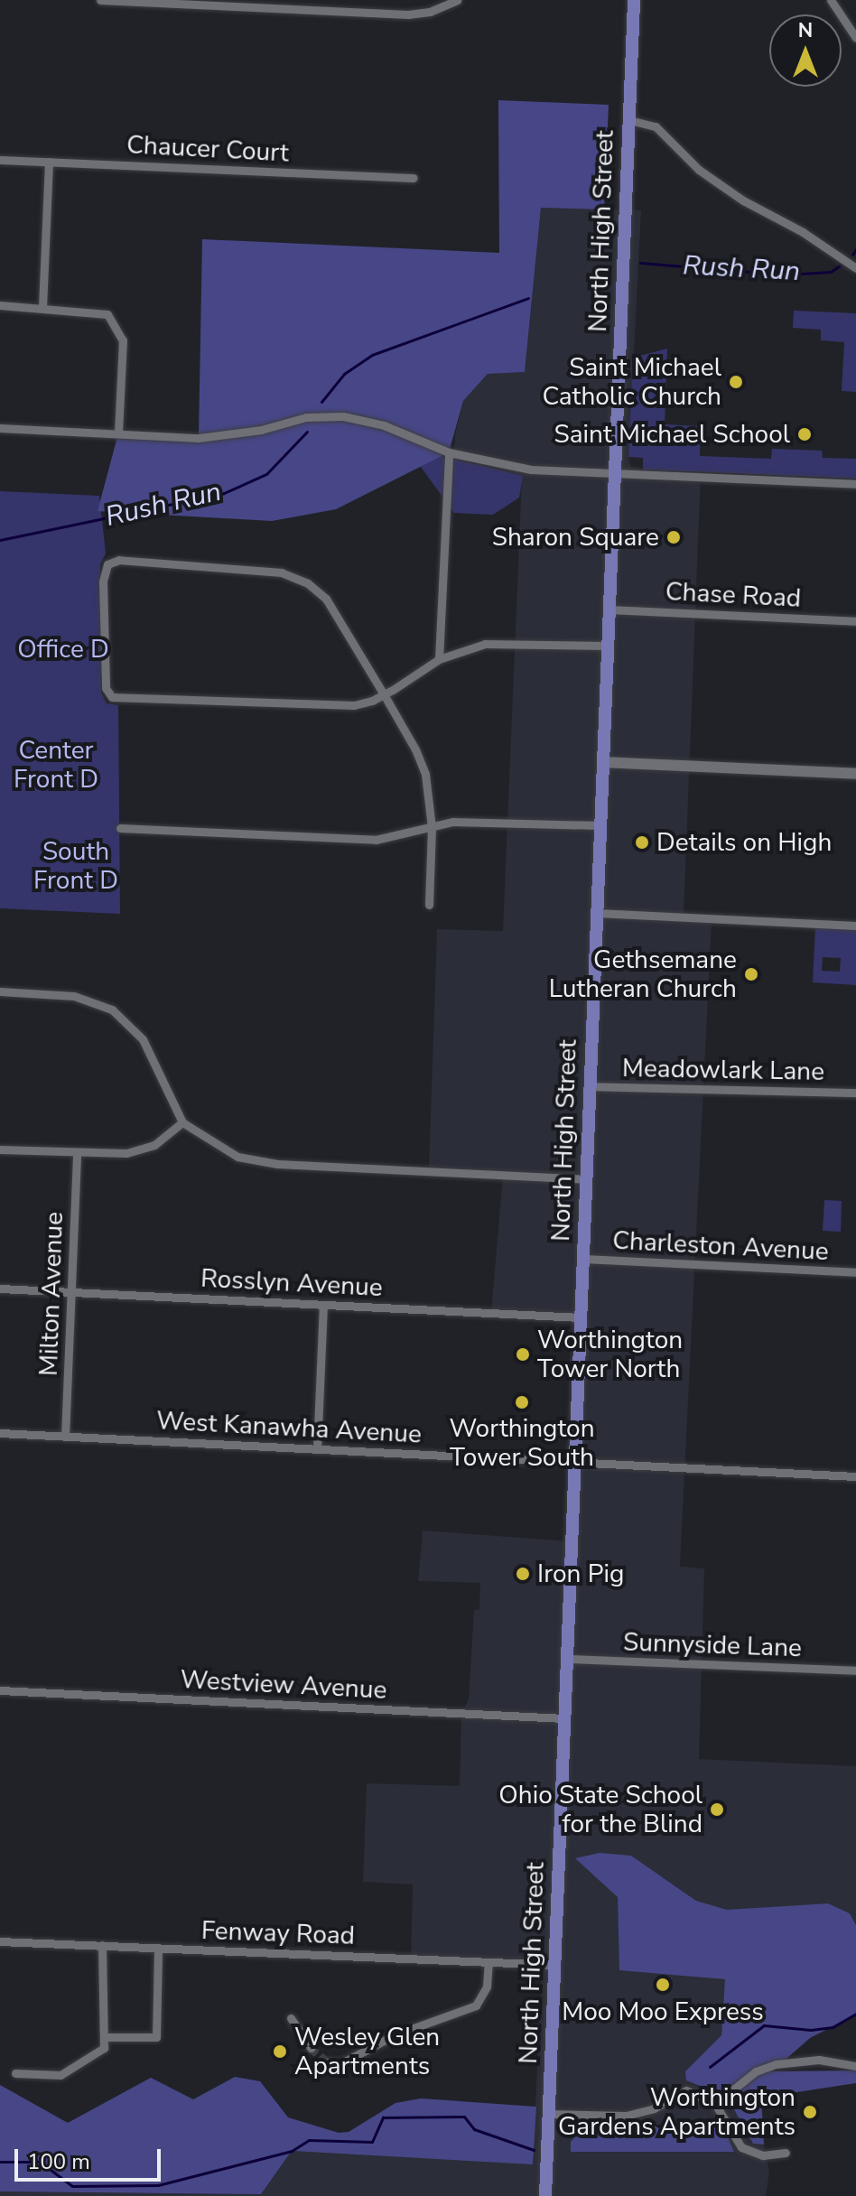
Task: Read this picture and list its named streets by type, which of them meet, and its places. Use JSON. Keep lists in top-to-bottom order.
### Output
{
  "streets": {
    "main road": ["North High Street"],
    "street": [
      "Chaucer Court",
      "Chase Road",
      "Meadowlark Lane",
      "Charleston Avenue",
      "Rosslyn Avenue",
      "Milton Avenue",
      "West Kanawha Avenue",
      "Sunnyside Lane",
      "Westview Avenue",
      "Fenway Road"
    ]
  },
  "crossings": [
    ["North High Street", "Chase Road"],
    ["North High Street", "Meadowlark Lane"],
    ["North High Street", "Charleston Avenue"],
    ["North High Street", "Rosslyn Avenue"],
    ["North High Street", "West Kanawha Avenue"],
    ["North High Street", "Sunnyside Lane"],
    ["North High Street", "Westview Avenue"],
    ["North High Street", "Fenway Road"],
    ["Rosslyn Avenue", "Milton Avenue"],
    ["Milton Avenue", "West Kanawha Avenue"]
  ],
  "water": ["Rush Run"],
  "parks": ["Office D", "Center Front D", "South Front D"],
  "places": [
    "Saint Michael Catholic Church",
    "Saint Michael School",
    "Sharon Square",
    "Details on High",
    "Gethsemane Lutheran Church",
    "Worthington Tower North",
    "Worthington Tower South",
    "Iron Pig",
    "Ohio State School for the Blind",
    "Moo Moo Express",
    "Wesley Glen Apartments",
    "Worthington Gardens Apartments"
  ],
  "scale_bar": "100 m",
  "north": "top"
}
